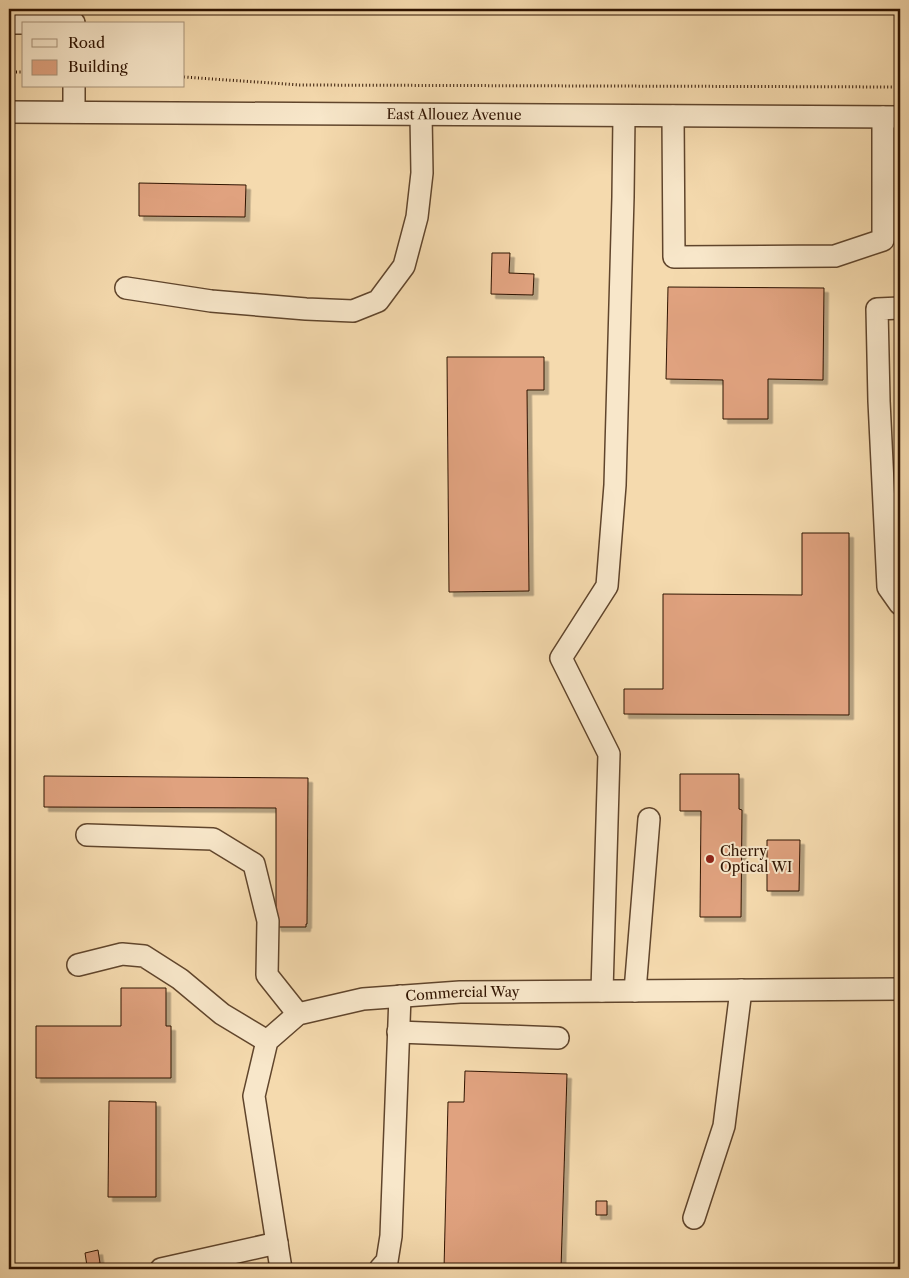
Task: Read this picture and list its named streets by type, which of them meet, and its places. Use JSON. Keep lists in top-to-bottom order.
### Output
{
  "streets": {
    "street": ["East Allouez Avenue", "Commercial Way"]
  },
  "places": ["Cherry Optical WI"],
  "legend": ["Road", "Building"]
}
